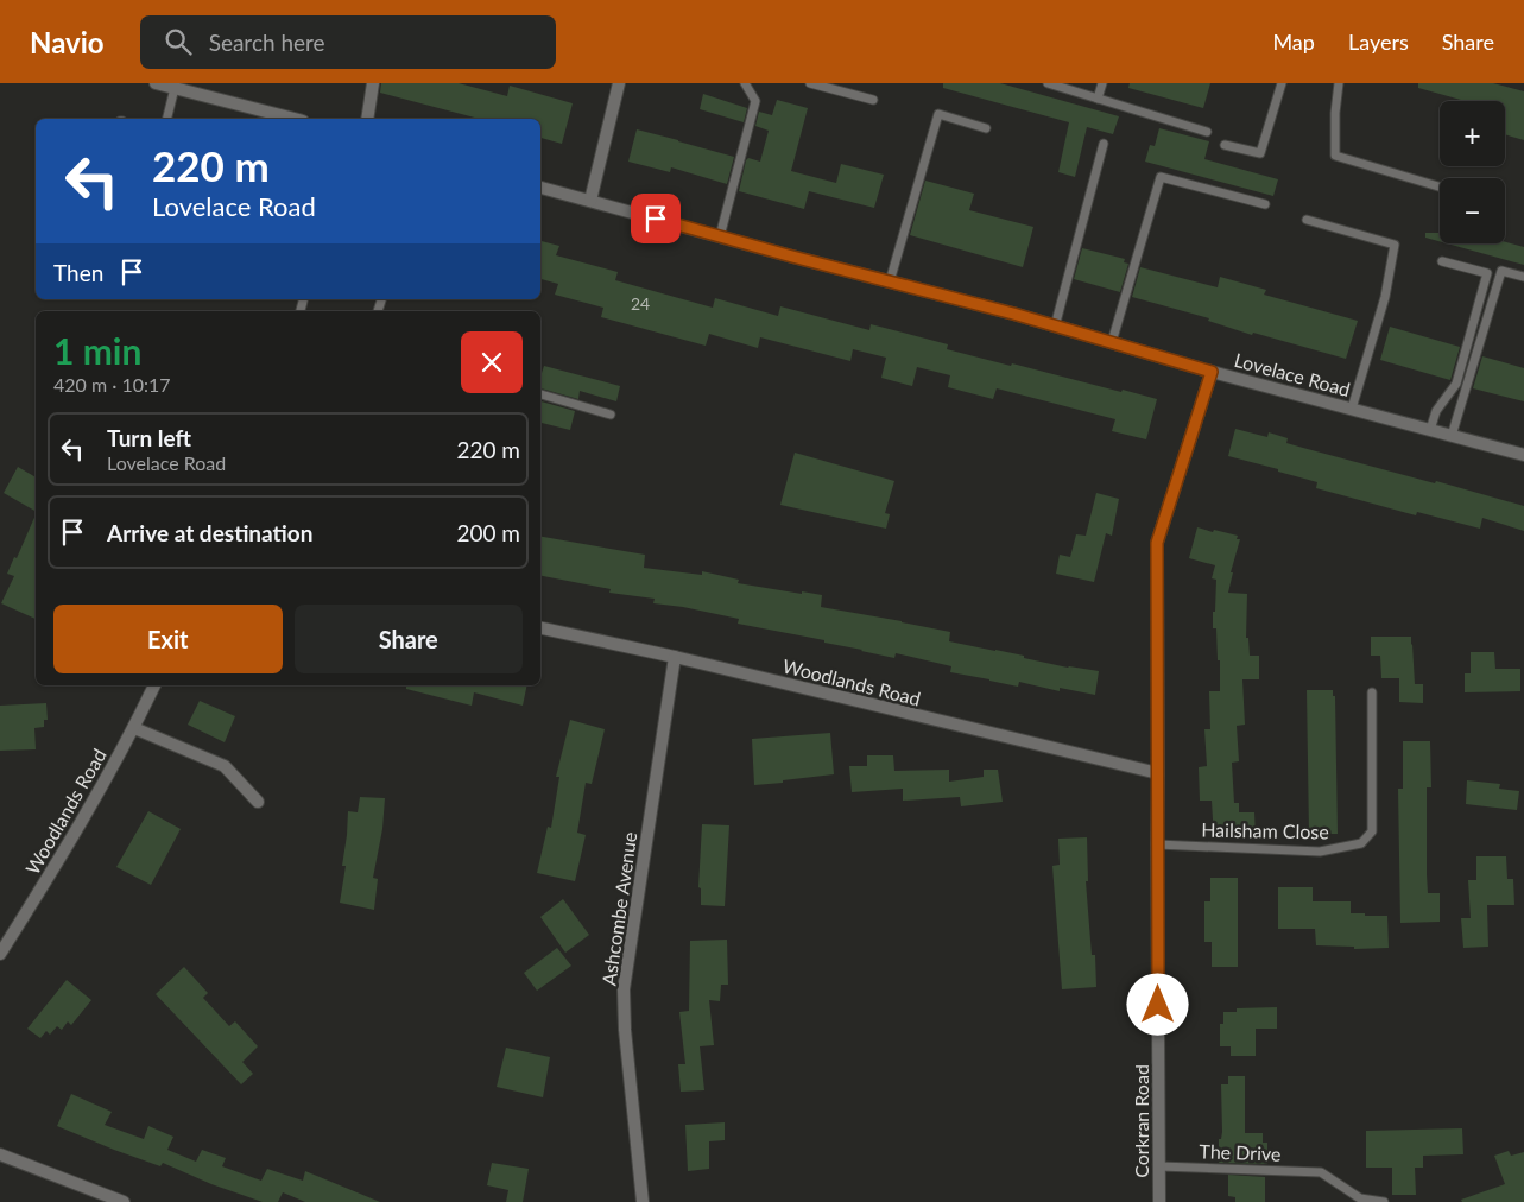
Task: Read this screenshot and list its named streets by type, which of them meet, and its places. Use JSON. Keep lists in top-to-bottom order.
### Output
{
  "streets": {
    "street": [
      "Lovelace Road",
      "Woodlands Road",
      "Ashcombe Avenue",
      "Corkran Road"
    ],
    "lane": ["Hailsham Close", "The Drive"]
  },
  "crossings": [
    ["Lovelace Road", "Corkran Road"],
    ["Woodlands Road", "Ashcombe Avenue"],
    ["Woodlands Road", "Corkran Road"],
    ["Hailsham Close", "Corkran Road"],
    ["Corkran Road", "The Drive"]
  ],
  "house_numbers": ["24"],
  "page": {
    "header": "Navio",
    "search": "Search here",
    "nav": ["Map", "Layers", "Share"],
    "map_buttons": ["+", "−"],
    "turn": ["220 m", "Lovelace Road"],
    "then": "Then",
    "heading": ["1 min", "420 m · 10:17"],
    "list": [
      {
        "name": "Turn left",
        "note": "Lovelace Road",
        "value": "220 m"
      },
      {
        "name": "Arrive at destination",
        "value": "200 m"
      }
    ],
    "buttons": ["Exit", "Share"]
  }
}
